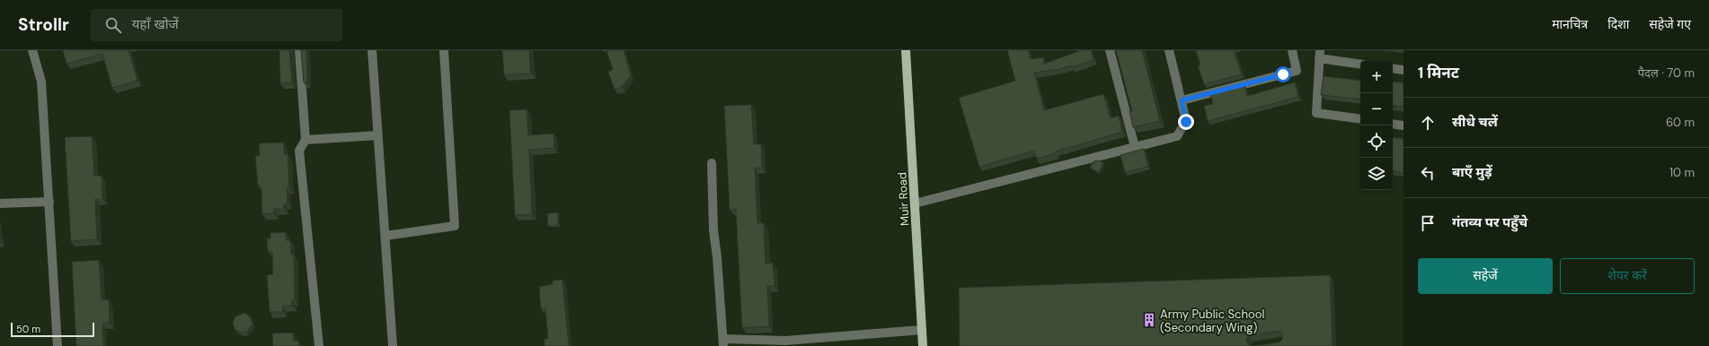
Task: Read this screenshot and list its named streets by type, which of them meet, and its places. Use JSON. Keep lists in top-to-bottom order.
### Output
{
  "streets": {
    "main road": ["Muir Road"]
  },
  "places": {
    "building": ["Army Public School (Secondary Wing)"]
  },
  "scale_bar": "50 m",
  "page": {
    "header": "Strollr",
    "search": "यहाँ खोजें",
    "nav": ["मानचित्र", "दिशा", "सहेजे गए"],
    "heading": ["1 मिनट", "पैदल · 70 m"],
    "map_buttons": ["+", "−"],
    "list": [
      ["सीधे चलें", "60 m"],
      ["बाएँ मुड़ें", "10 m"],
      "गंतव्य पर पहुँचे"
    ],
    "buttons": ["सहेजें", "शेयर करें"],
    "scale": "50 m"
  }
}
